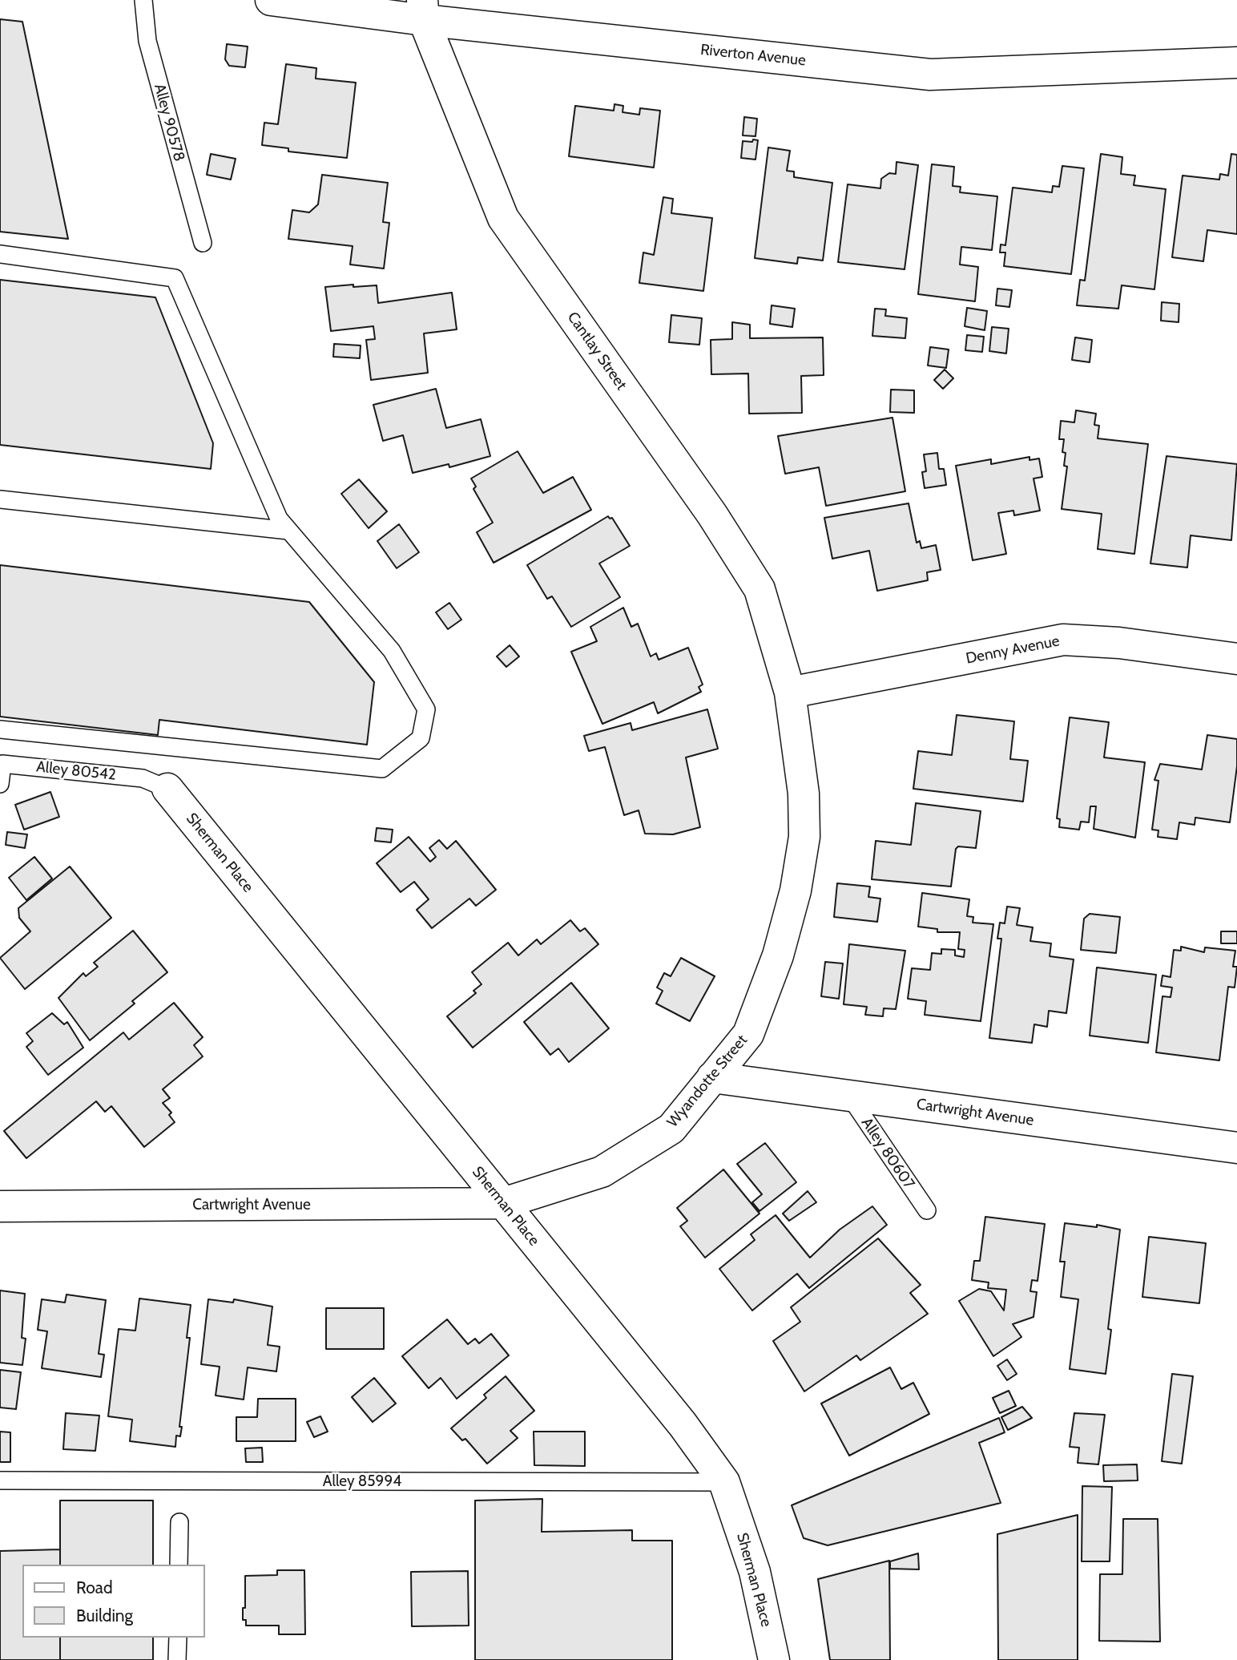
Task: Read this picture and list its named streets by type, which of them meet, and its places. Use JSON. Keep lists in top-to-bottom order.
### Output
{
  "streets": {
    "street": [
      "Riverton Avenue",
      "Cantlay Street",
      "Denny Avenue",
      "Sherman Place",
      "Wyandotte Street",
      "Cartwright Avenue"
    ],
    "lane": [
      "Alley 90578",
      "Alley 80542",
      "Alley 80607",
      "Alley 85994"
    ]
  },
  "crossings": [
    ["Riverton Avenue", "Cantlay Street"],
    ["Cantlay Street", "Denny Avenue"],
    ["Cantlay Street", "Wyandotte Street"],
    ["Denny Avenue", "Wyandotte Street"],
    ["Alley 80542", "Sherman Place"],
    ["Sherman Place", "Wyandotte Street"],
    ["Sherman Place", "Cartwright Avenue"],
    ["Sherman Place", "Alley 85994"],
    ["Wyandotte Street", "Cartwright Avenue"],
    ["Cartwright Avenue", "Alley 80607"]
  ],
  "legend": ["Road", "Building"]
}
